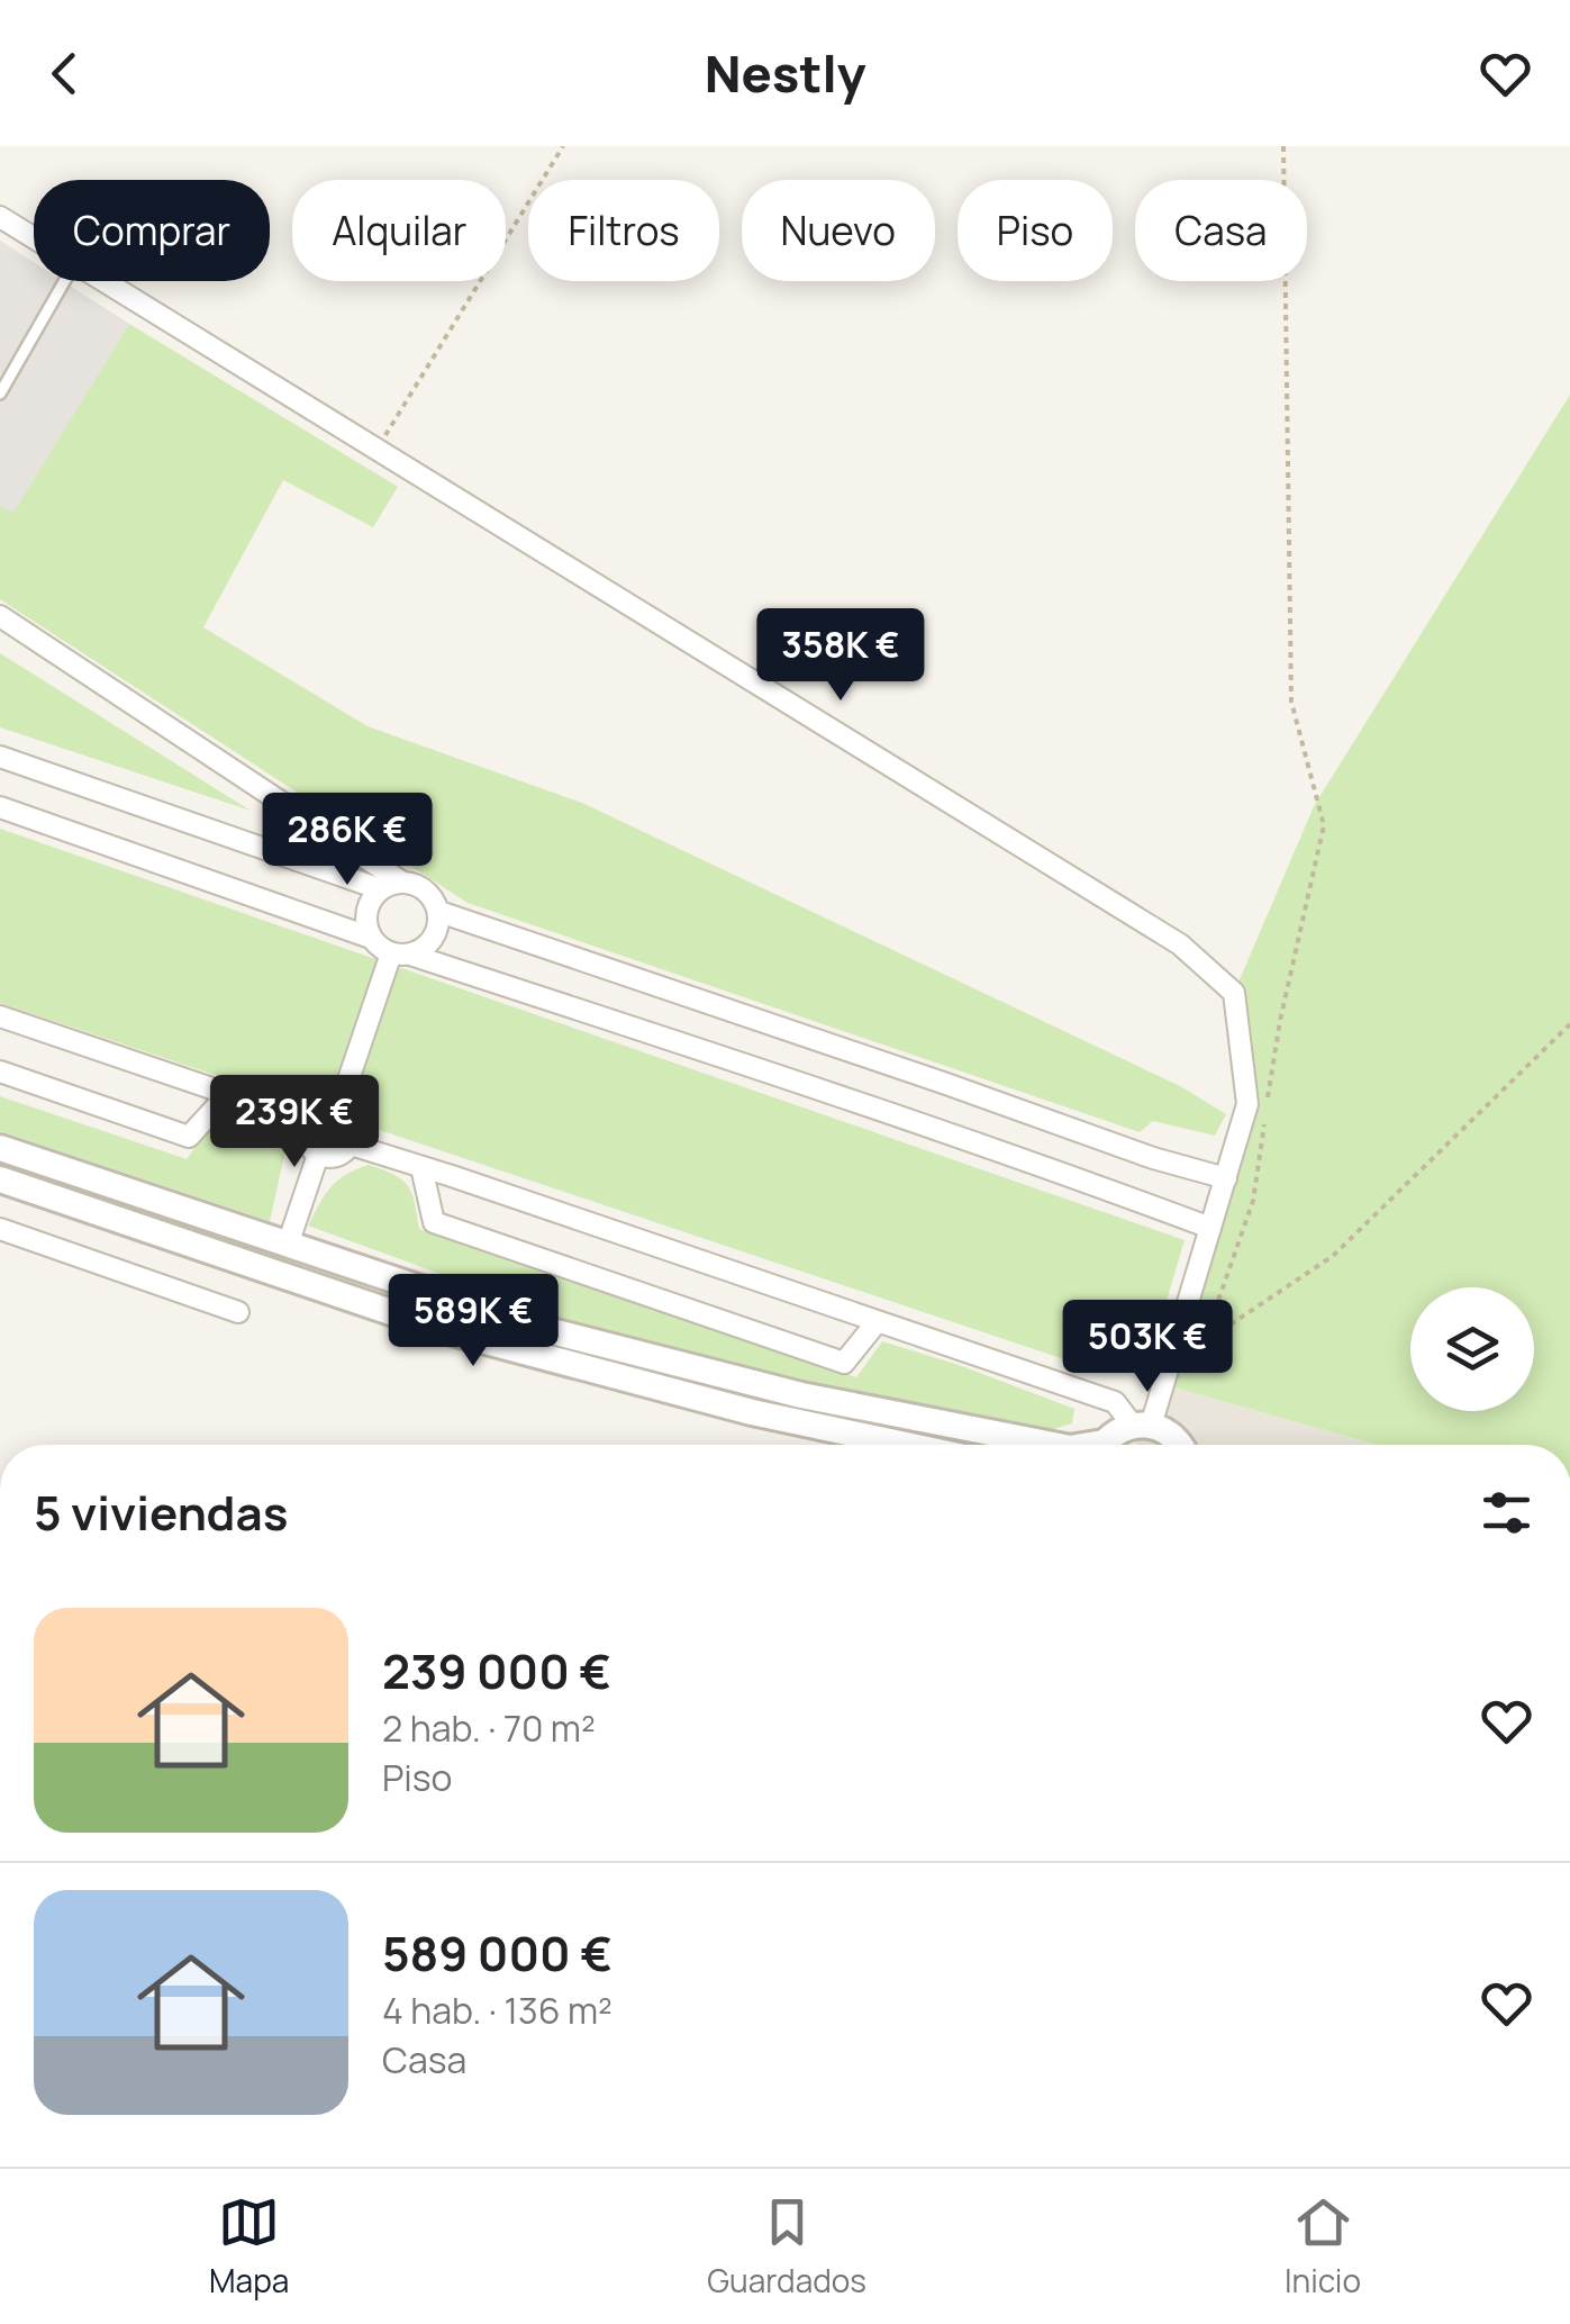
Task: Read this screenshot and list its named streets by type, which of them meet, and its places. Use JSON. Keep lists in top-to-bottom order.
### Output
{
  "page": {
    "header": "Nestly",
    "chip": [
      "Comprar",
      "Alquilar",
      "Filtros",
      "Nuevo",
      "Piso",
      "Casa"
    ],
    "price": [
      "358K €",
      "286K €",
      "239K €",
      "589K €",
      "503K €"
    ],
    "heading": "5 viviendas",
    "list": [
      {
        "name": "239 000 €",
        "note": "2 hab. · 70 m² · Piso"
      },
      {
        "name": "589 000 €",
        "note": "4 hab. · 136 m² · Casa"
      }
    ],
    "tabs": ["Mapa", "Guardados", "Inicio"]
  }
}
